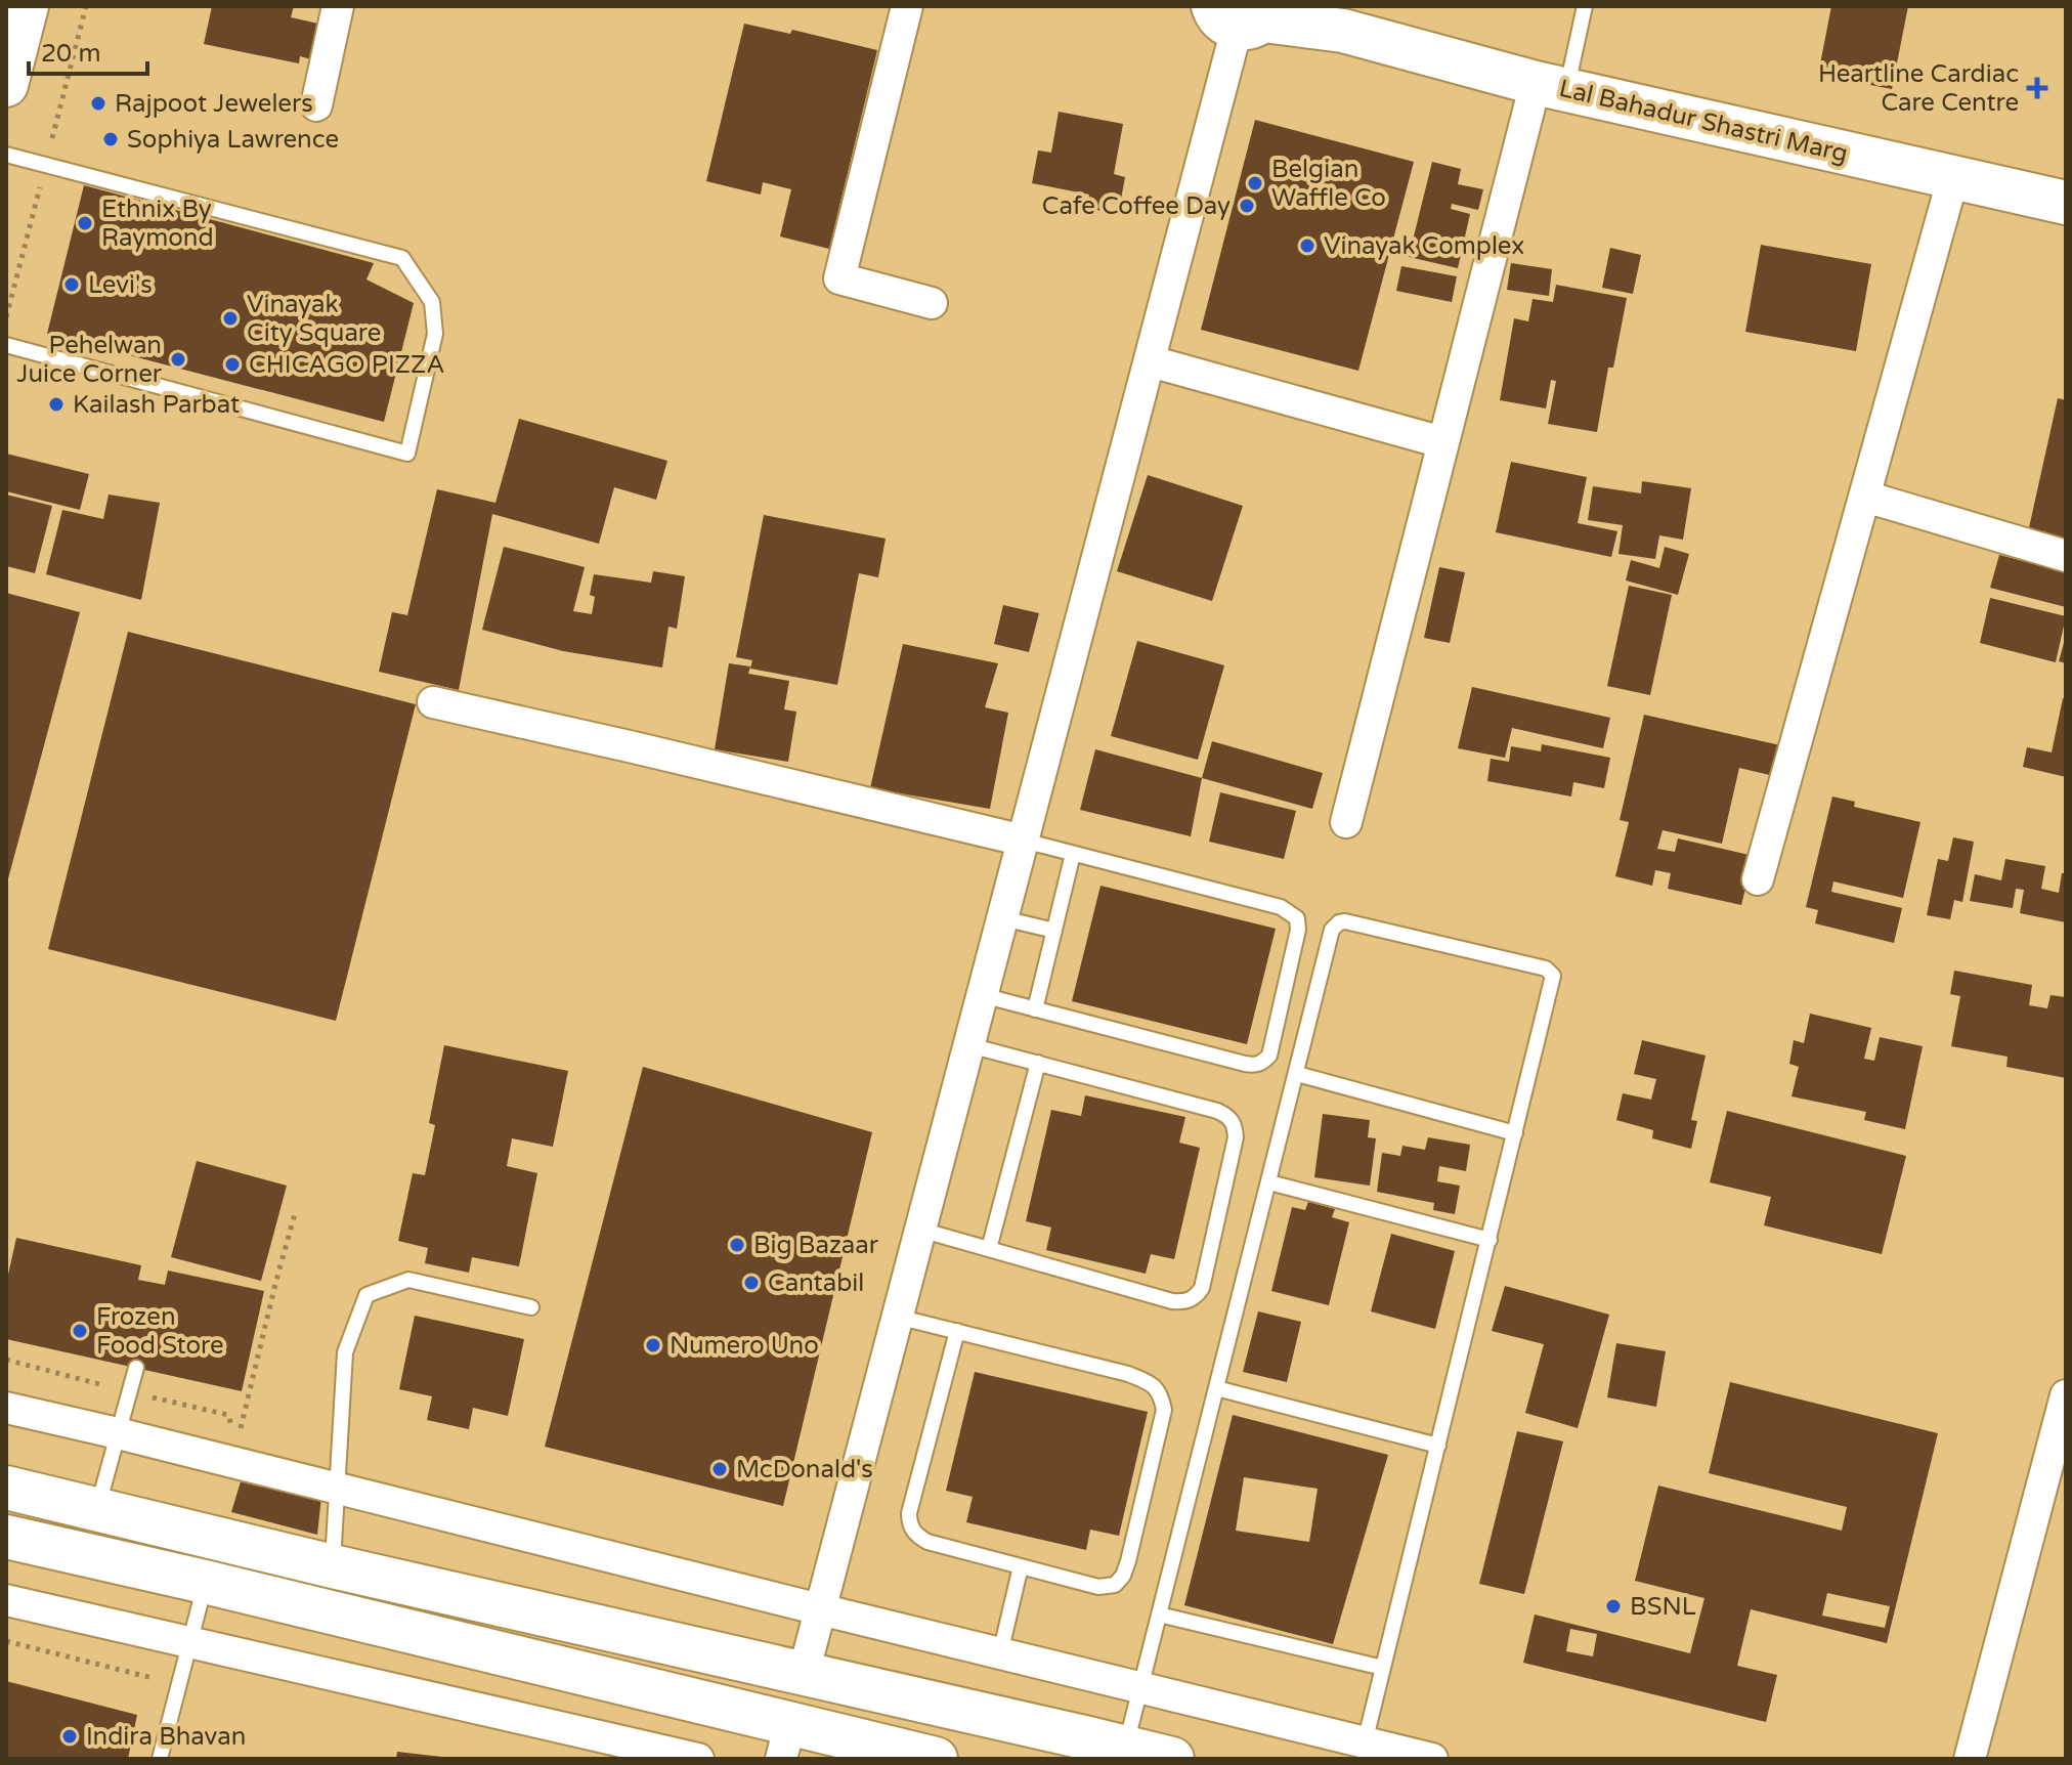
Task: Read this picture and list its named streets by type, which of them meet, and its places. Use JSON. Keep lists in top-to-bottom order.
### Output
{
  "streets": {
    "main road": ["Lal Bahadur Shastri Marg"]
  },
  "places": {
    "health": ["Heartline Cardiac Care Centre"],
    "other": [
      "Rajpoot Jewelers",
      "Sophiya Lawrence",
      "Belgian Waffle Co",
      "Cafe Coffee Day",
      "Ethnix By Raymond",
      "Vinayak Complex",
      "Levi's",
      "Vinayak City Square",
      "Pehelwan Juice Corner",
      "CHICAGO PIZZA",
      "Kailash Parbat",
      "Big Bazaar",
      "Cantabil",
      "Frozen Food Store",
      "Numero Uno",
      "McDonald's",
      "BSNL",
      "Indira Bhavan"
    ]
  },
  "scale_bar": "20 m"
}
